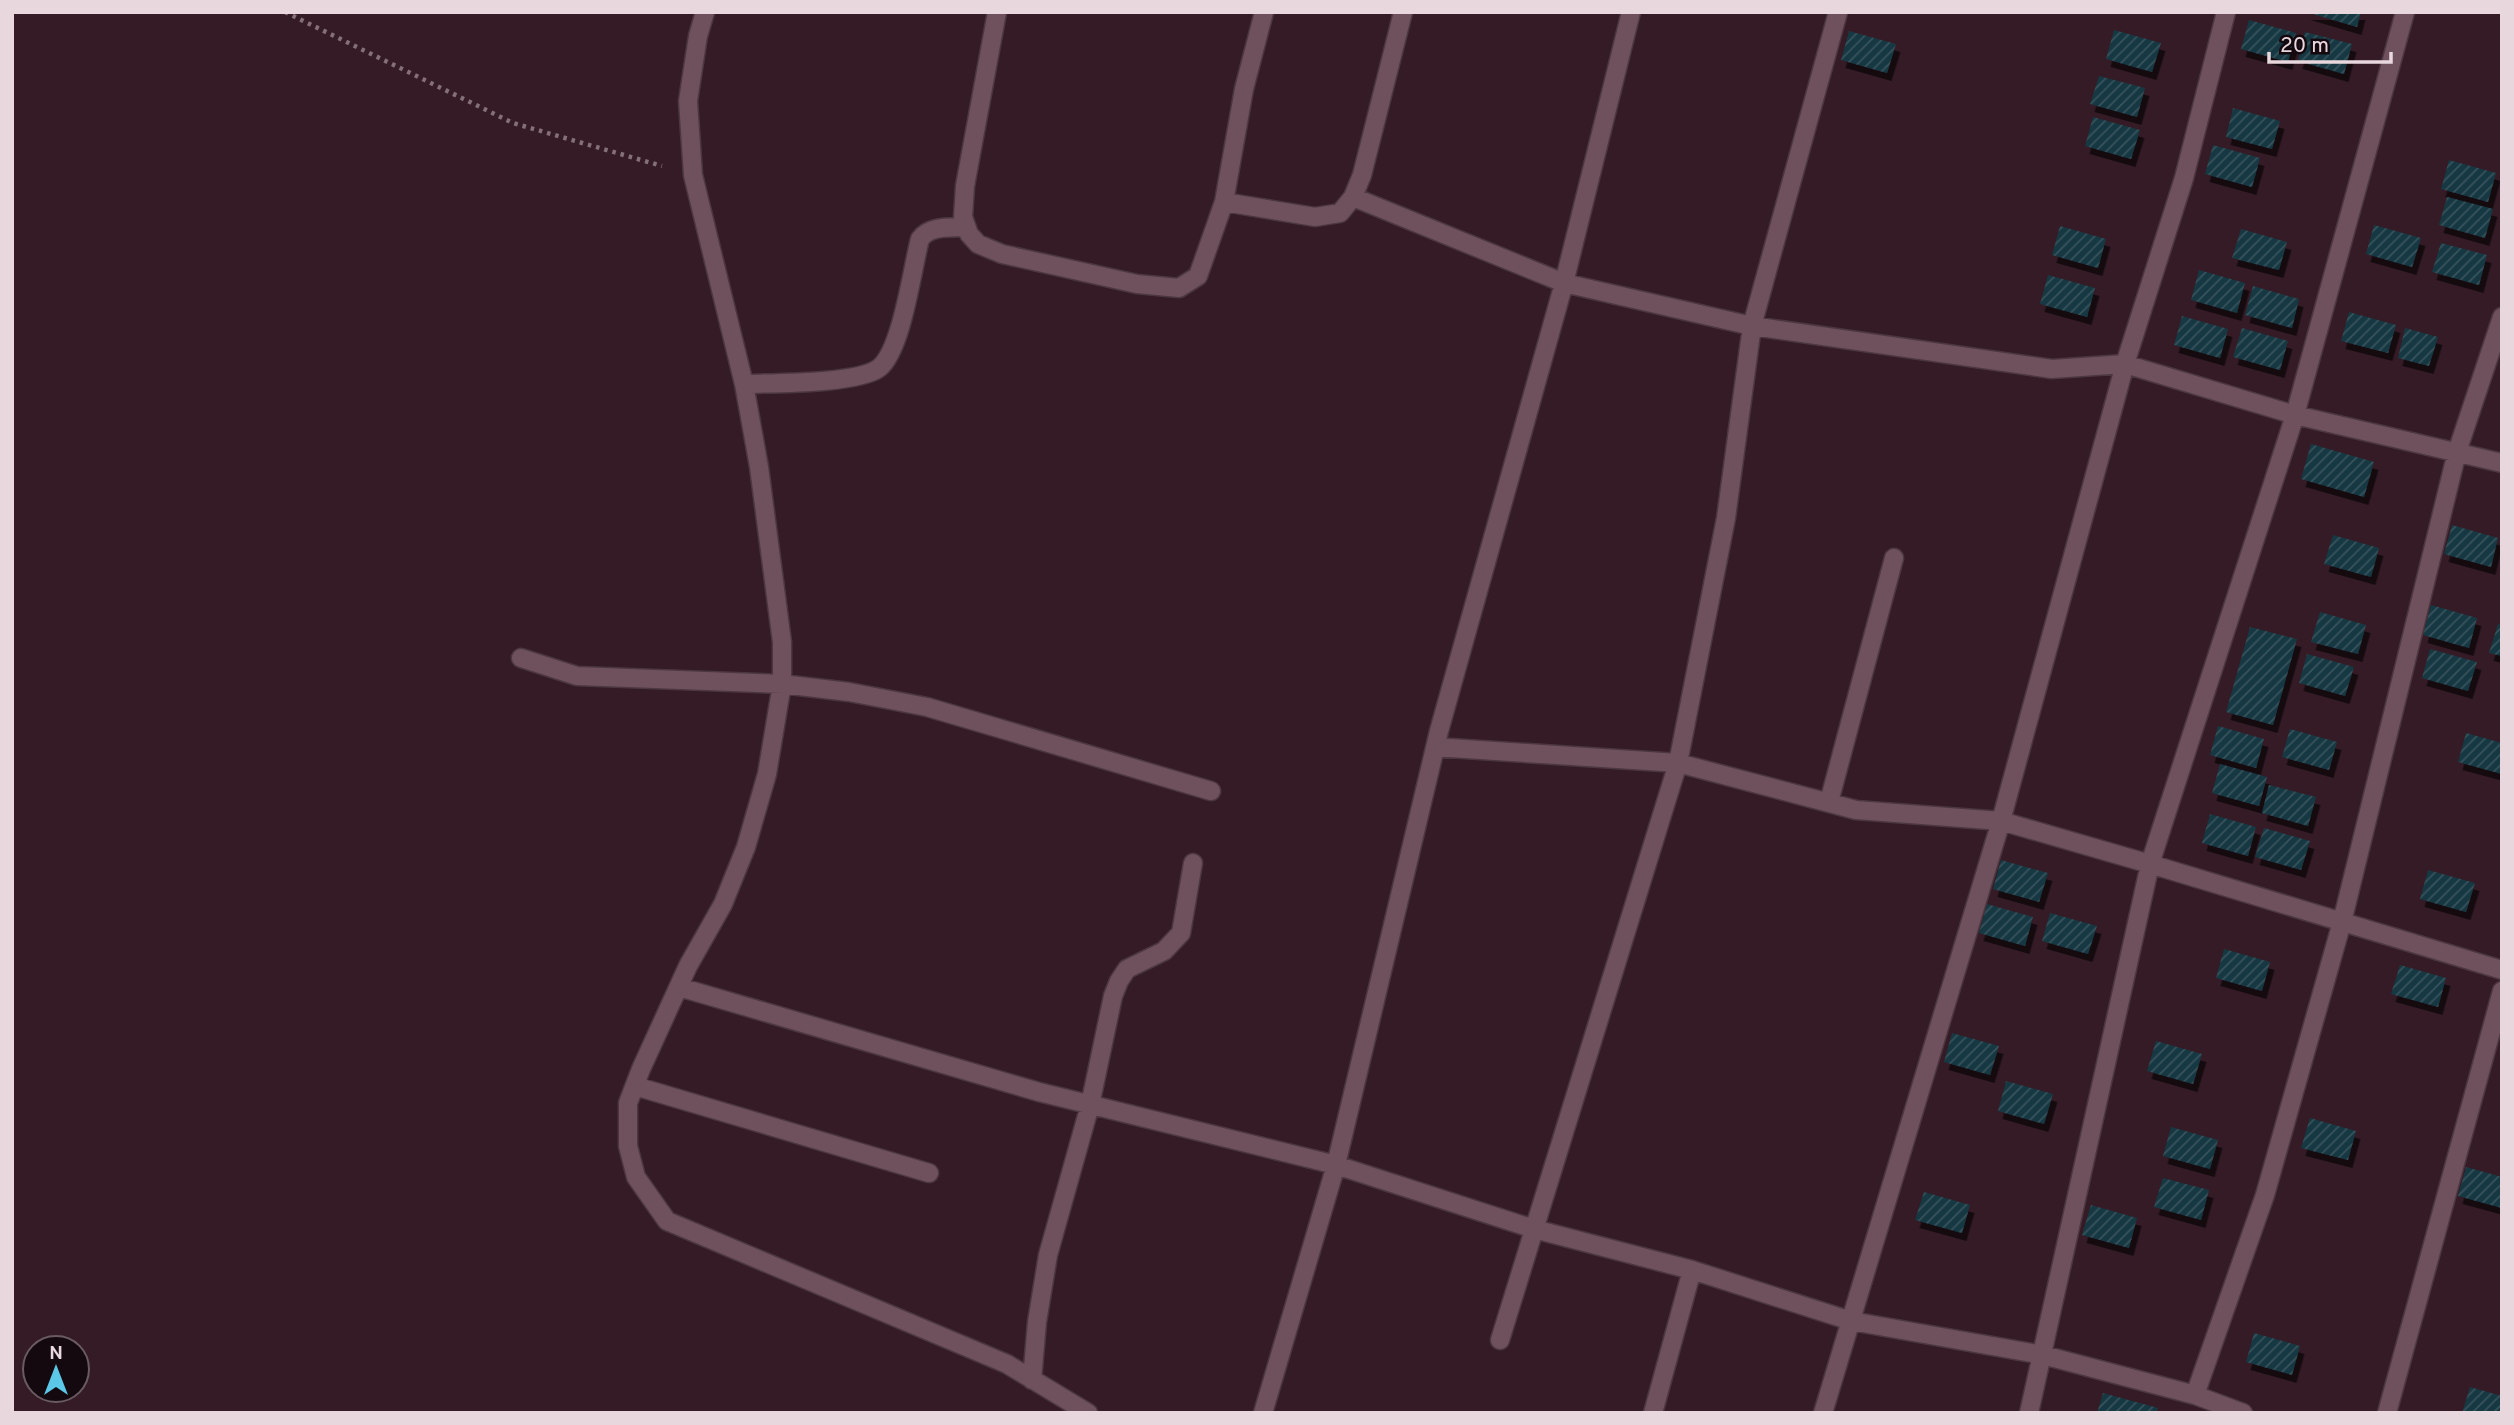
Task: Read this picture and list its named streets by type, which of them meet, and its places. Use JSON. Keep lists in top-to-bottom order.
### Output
{
  "scale_bar": "20 m",
  "north": "top"
}
